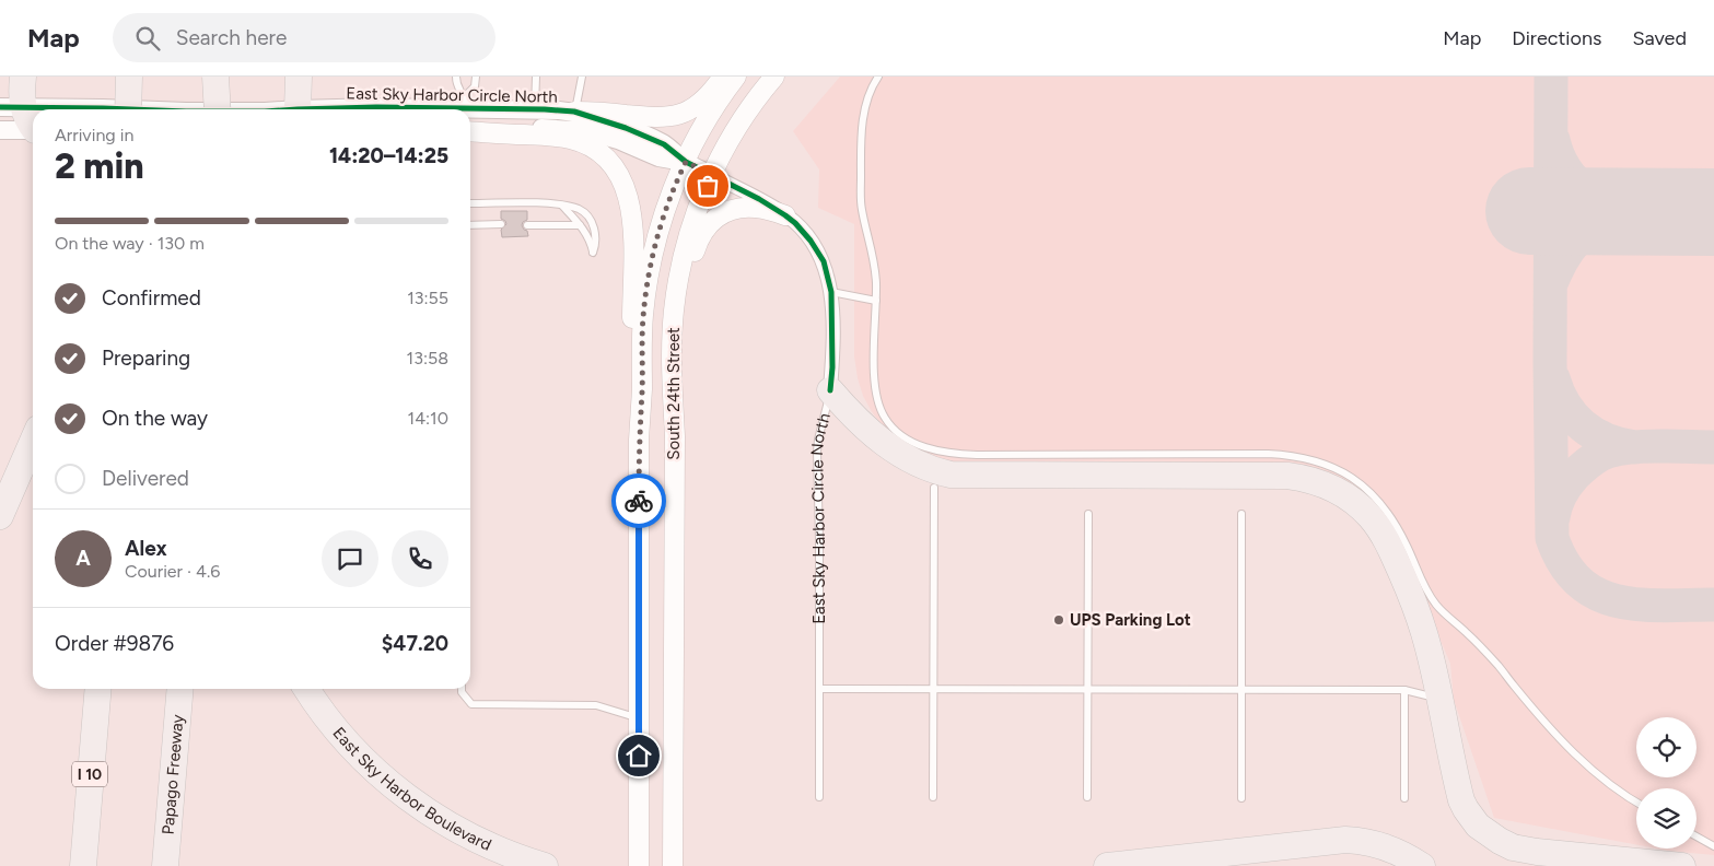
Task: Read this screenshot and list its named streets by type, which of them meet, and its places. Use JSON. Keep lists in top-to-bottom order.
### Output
{
  "streets": {
    "highway": ["I 10", "Papago Freeway", "East Sky Harbor Boulevard"],
    "main road": ["South 24th Street"],
    "street": ["East Sky Harbor Circle North"]
  },
  "crossings": [
    ["East Sky Harbor Circle North", "South 24th Street"]
  ],
  "places": ["UPS Parking Lot"],
  "page": {
    "header": "Map",
    "search": "Search here",
    "nav": ["Map", "Directions", "Saved"],
    "heading": ["2 min", "Arriving in", "14:20–14:25"],
    "panel": [
      "Alex",
      "Courier · 4.6",
      "Order #9876",
      "$47.20"
    ],
    "bar": "On the way · 130 m",
    "list": [
      ["Confirmed", "13:55"],
      ["Preparing", "13:58"],
      ["On the way", "14:10"],
      "Delivered"
    ],
    "round": "A"
  }
}
